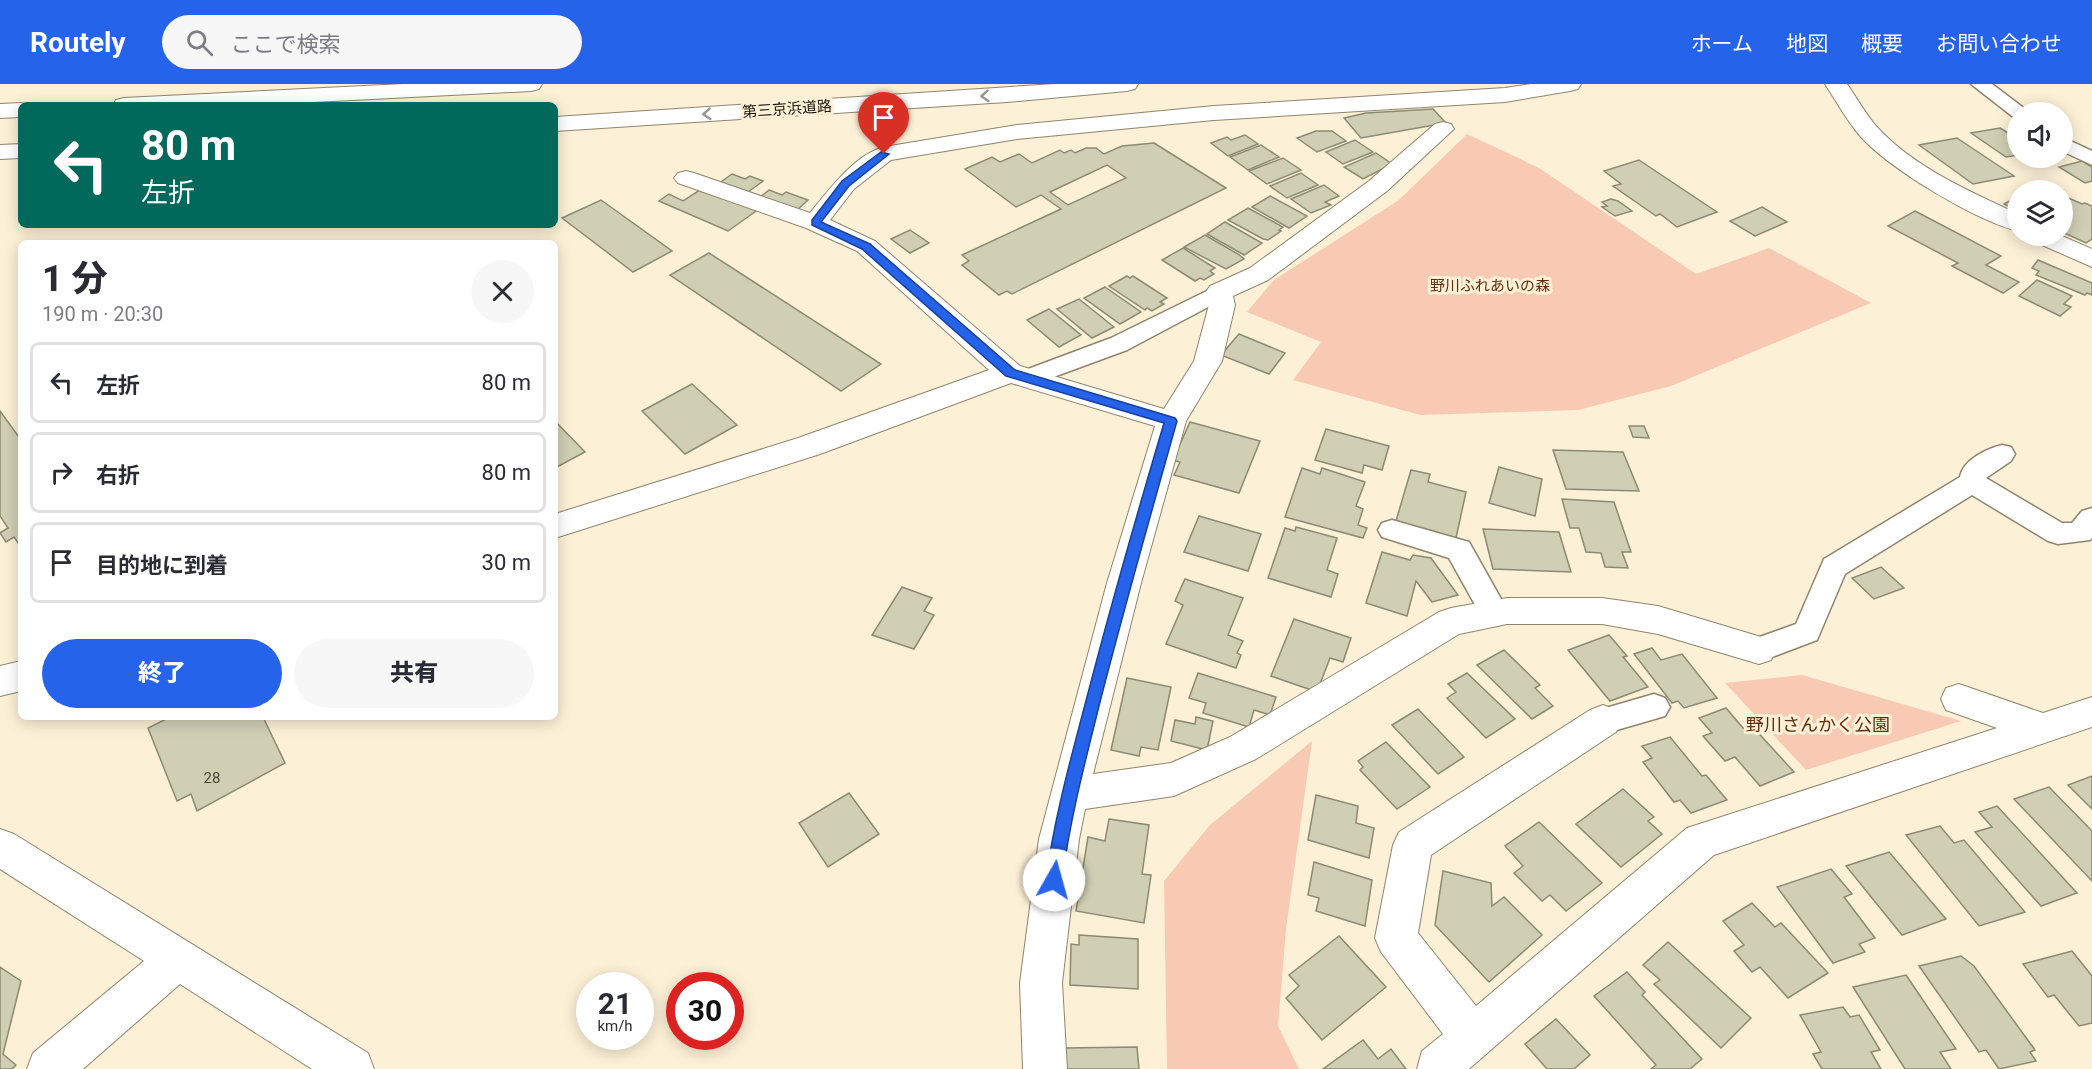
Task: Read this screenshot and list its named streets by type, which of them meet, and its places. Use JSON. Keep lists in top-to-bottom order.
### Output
{
  "streets": {
    "main road": ["第三京浜道路"]
  },
  "parks": ["野川ふれあいの森", "野川さんかく公園"],
  "house_numbers": ["28"],
  "page": {
    "header": "Routely",
    "search": "ここで検索",
    "nav": [
      "ホーム",
      "地図",
      "概要",
      "お問い合わせ"
    ],
    "turn": ["80 m", "左折"],
    "heading": ["1 分", "190 m · 20:30"],
    "list": [
      {
        "name": "左折",
        "value": "80 m"
      },
      {
        "name": "右折",
        "value": "80 m"
      },
      {
        "name": "目的地に到着",
        "value": "30 m"
      }
    ],
    "buttons": ["終了", "共有"],
    "speed": "21 km/h",
    "limit": "30"
  }
}
